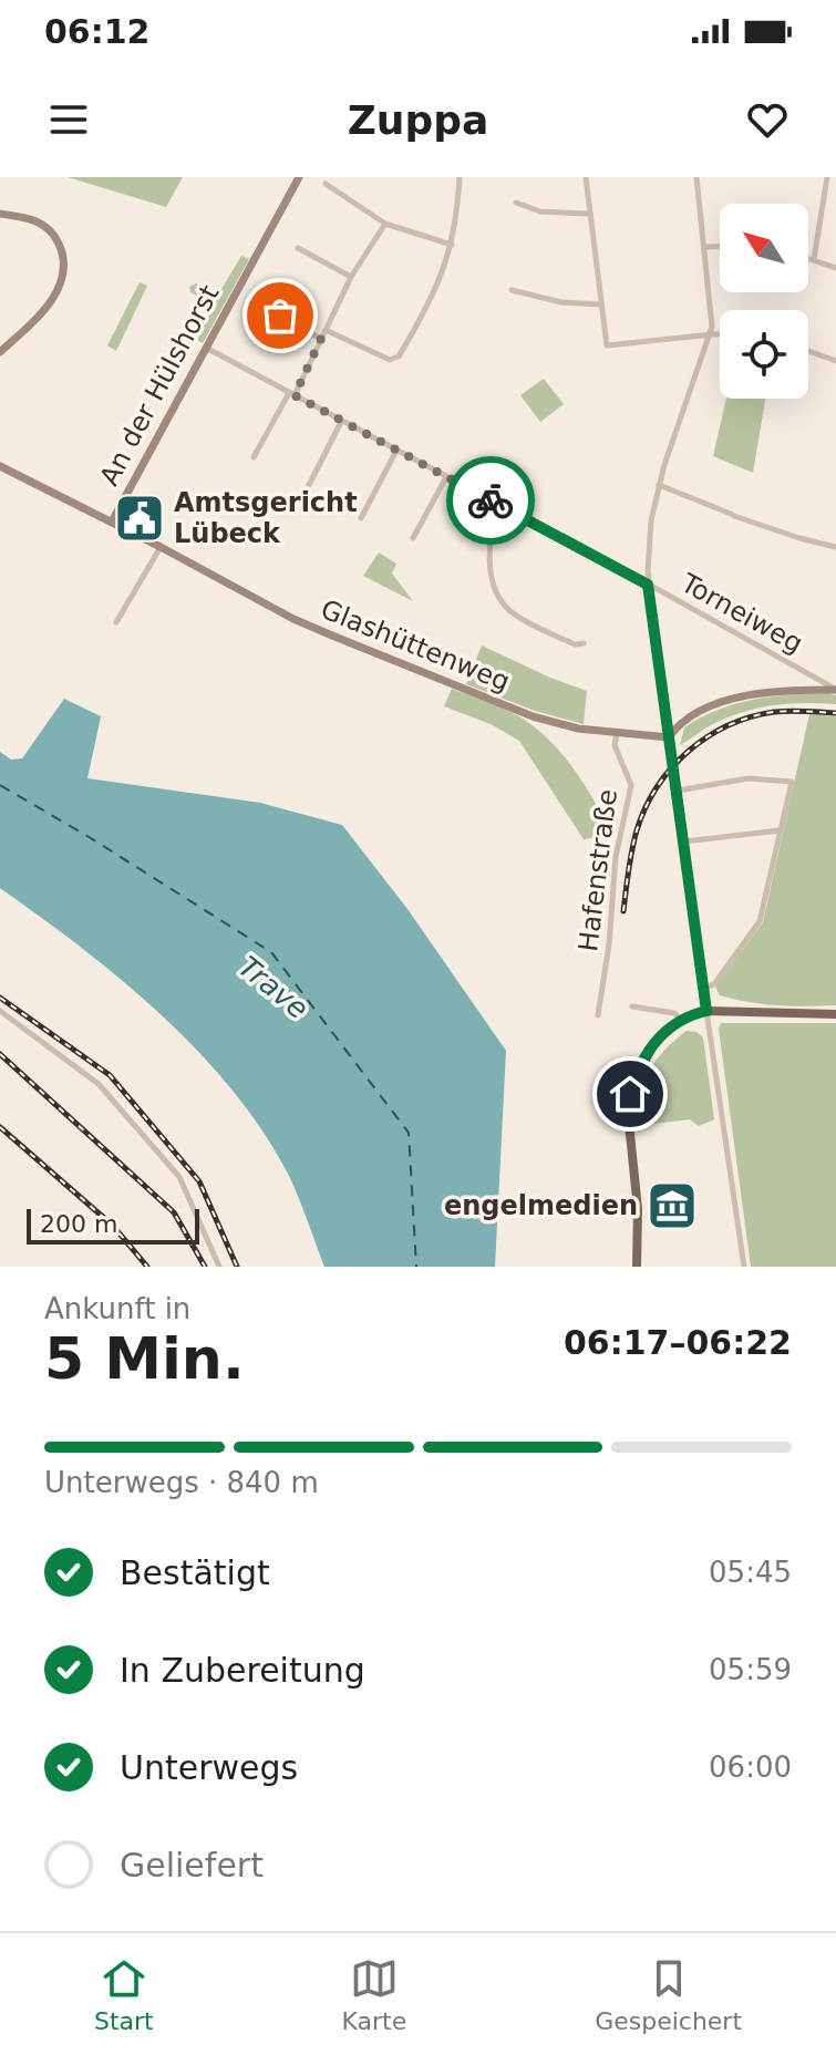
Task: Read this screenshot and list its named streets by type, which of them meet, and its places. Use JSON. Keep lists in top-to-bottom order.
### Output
{
  "streets": {
    "street": [
      "An der Hülshorst",
      "Torneiweg",
      "Glashüttenweg",
      "Hafenstraße"
    ]
  },
  "crossings": [
    ["An der Hülshorst", "Torneiweg"],
    ["An der Hülshorst", "Glashüttenweg"],
    ["Glashüttenweg", "Hafenstraße"]
  ],
  "water": ["Trave"],
  "places": {
    "public building": ["Amtsgericht Lübeck"],
    "museum": ["engelmedien"]
  },
  "scale_bar": "200 m",
  "north": "top left",
  "page": {
    "status": "06:12",
    "header": "Zuppa",
    "scale": "200 m",
    "heading": ["5 Min.", "Ankunft in", "06:17–06:22"],
    "bar": "Unterwegs · 840 m",
    "list": [
      ["Bestätigt", "05:45"],
      ["In Zubereitung", "05:59"],
      ["Unterwegs", "06:00"],
      "Geliefert"
    ],
    "tabs": ["Start", "Karte", "Gespeichert"]
  }
}
